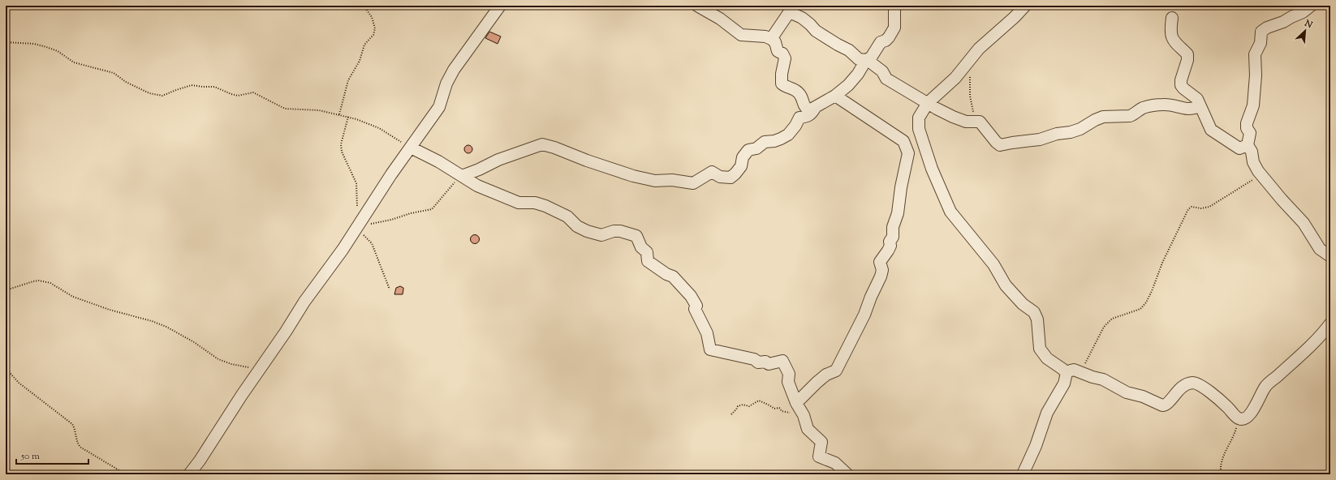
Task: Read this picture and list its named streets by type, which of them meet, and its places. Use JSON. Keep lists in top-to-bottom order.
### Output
{
  "scale_bar": "50 m",
  "north": "top right"
}
